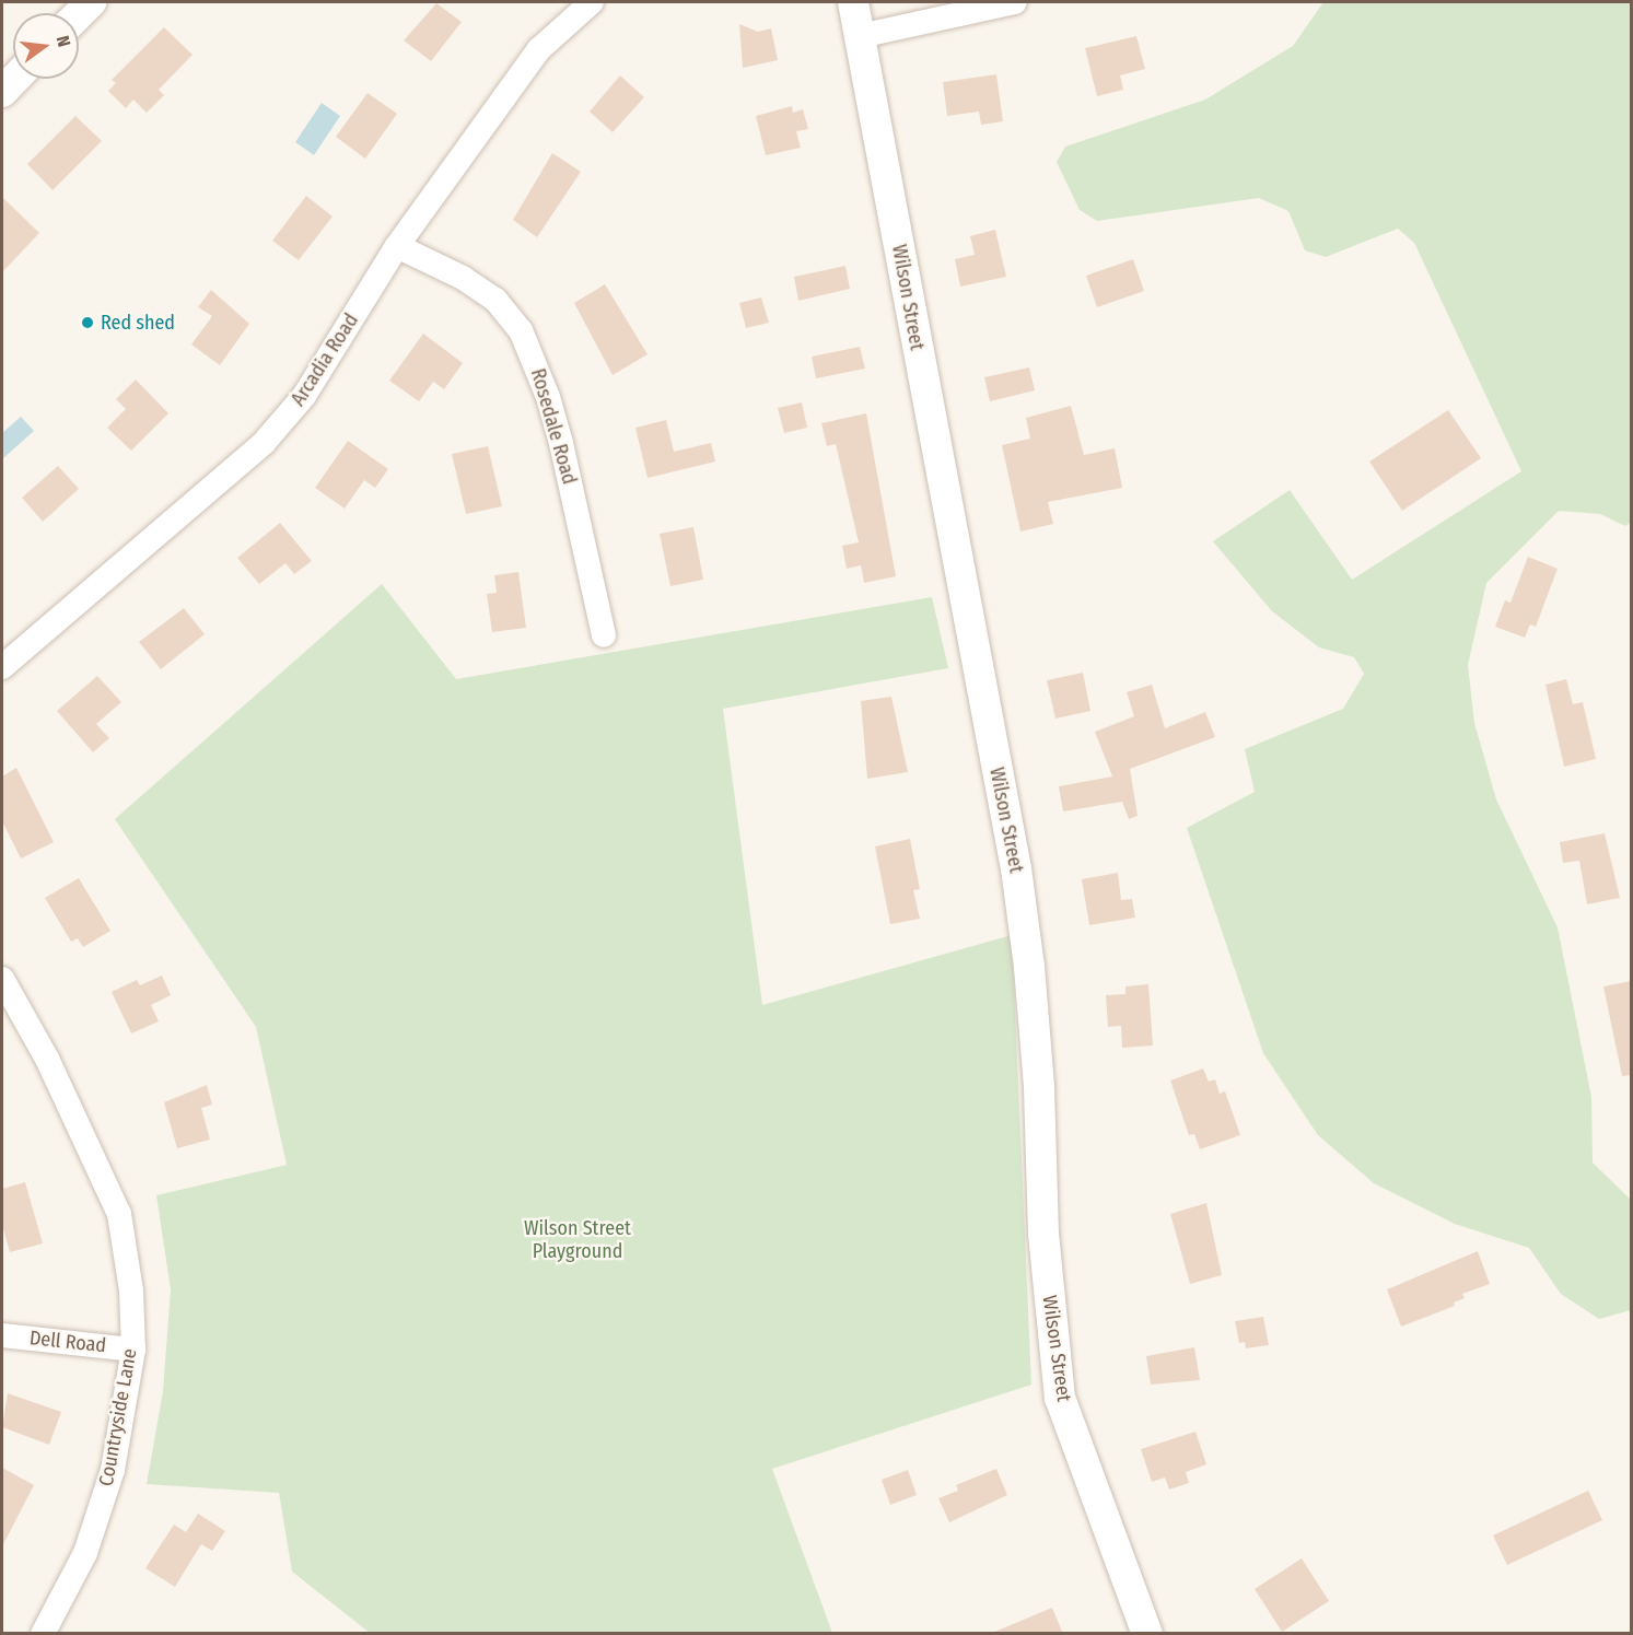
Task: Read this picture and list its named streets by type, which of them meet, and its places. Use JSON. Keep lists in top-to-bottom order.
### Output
{
  "streets": {
    "street": [
      "Wilson Street",
      "Arcadia Road",
      "Rosedale Road",
      "Dell Road",
      "Countryside Lane"
    ]
  },
  "crossings": [
    ["Arcadia Road", "Rosedale Road"],
    ["Dell Road", "Countryside Lane"]
  ],
  "parks": ["Wilson Street Playground"],
  "places": ["Red shed"],
  "north": "right"
}
